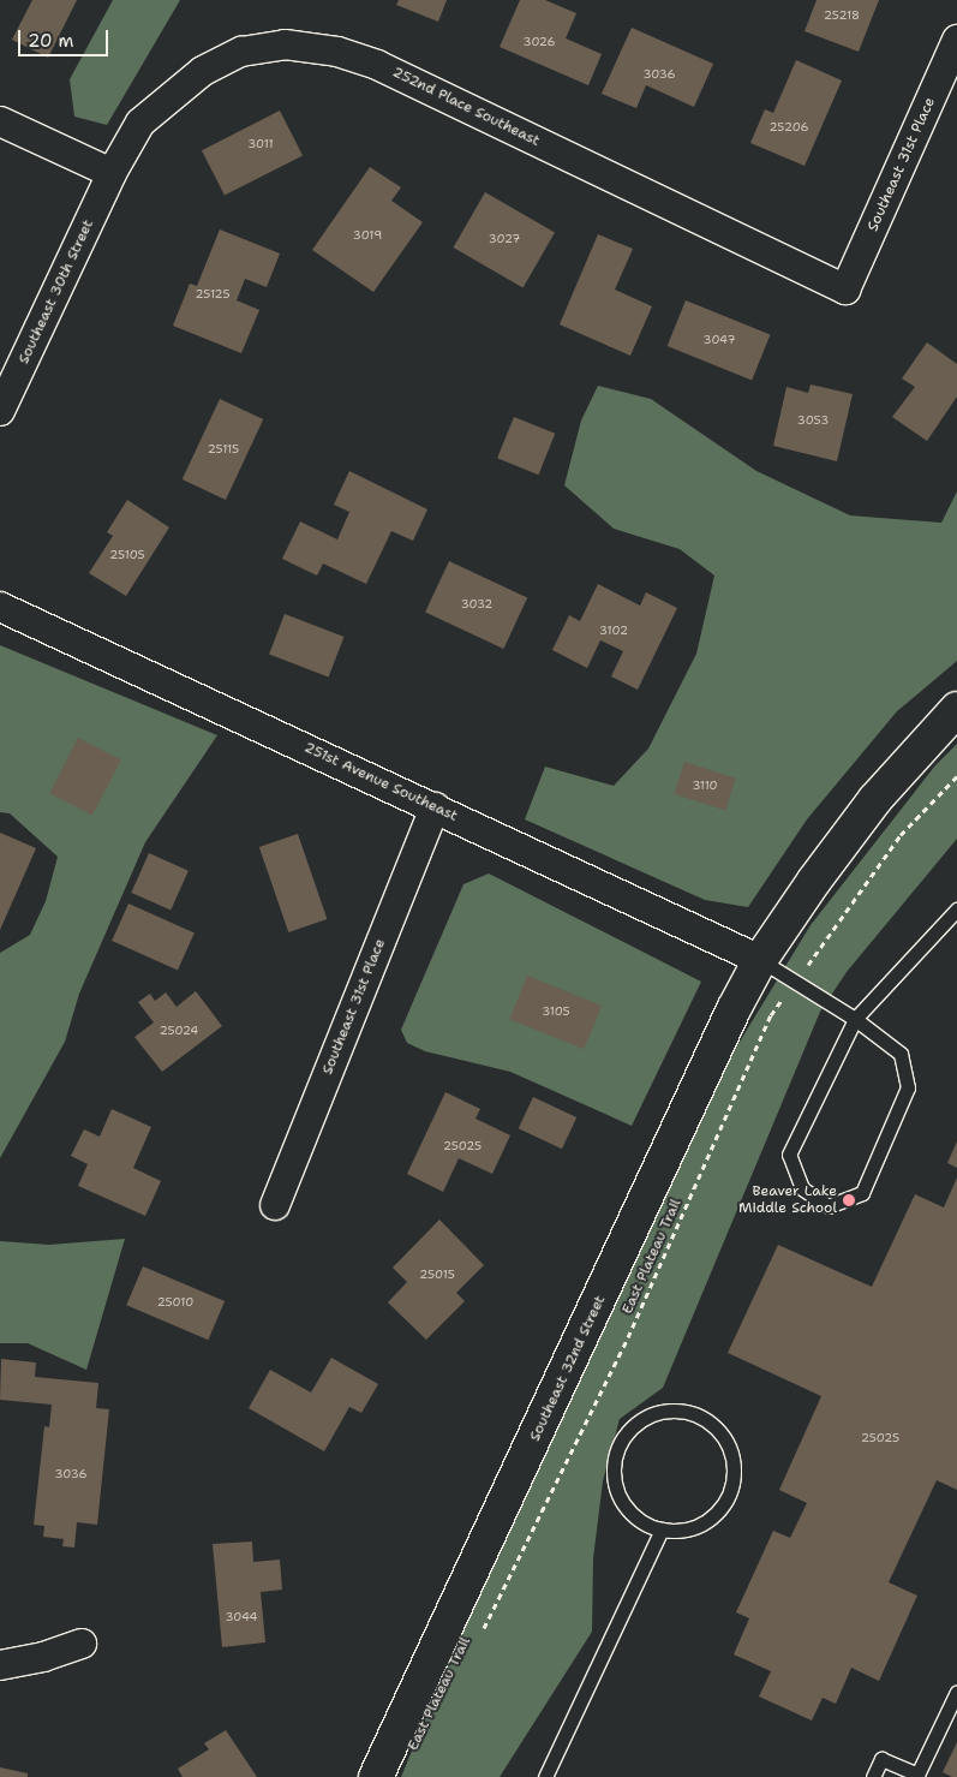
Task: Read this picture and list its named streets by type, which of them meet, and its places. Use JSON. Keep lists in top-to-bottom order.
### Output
{
  "streets": {
    "street": [
      "252nd Place Southeast",
      "Southeast 31st Place",
      "Southeast 30th Street",
      "251st Avenue Southeast",
      "Southeast 32nd Street"
    ],
    "path": ["East Plateau Trail"]
  },
  "crossings": [
    ["252nd Place Southeast", "Southeast 31st Place"],
    ["252nd Place Southeast", "Southeast 30th Street"],
    ["Southeast 31st Place", "251st Avenue Southeast"],
    ["251st Avenue Southeast", "Southeast 32nd Street"]
  ],
  "places": ["Beaver Lake Middle School"],
  "house_numbers": [
    "25218",
    "3026",
    "3036",
    "25206",
    "3011",
    "3019",
    "3027",
    "25125",
    "3047",
    "3053",
    "25115",
    "25105",
    "3032",
    "3102",
    "3110",
    "3105",
    "25024",
    "25025",
    "25015",
    "25010",
    "25025",
    "3036",
    "3044"
  ],
  "scale_bar": "20 m"
}
